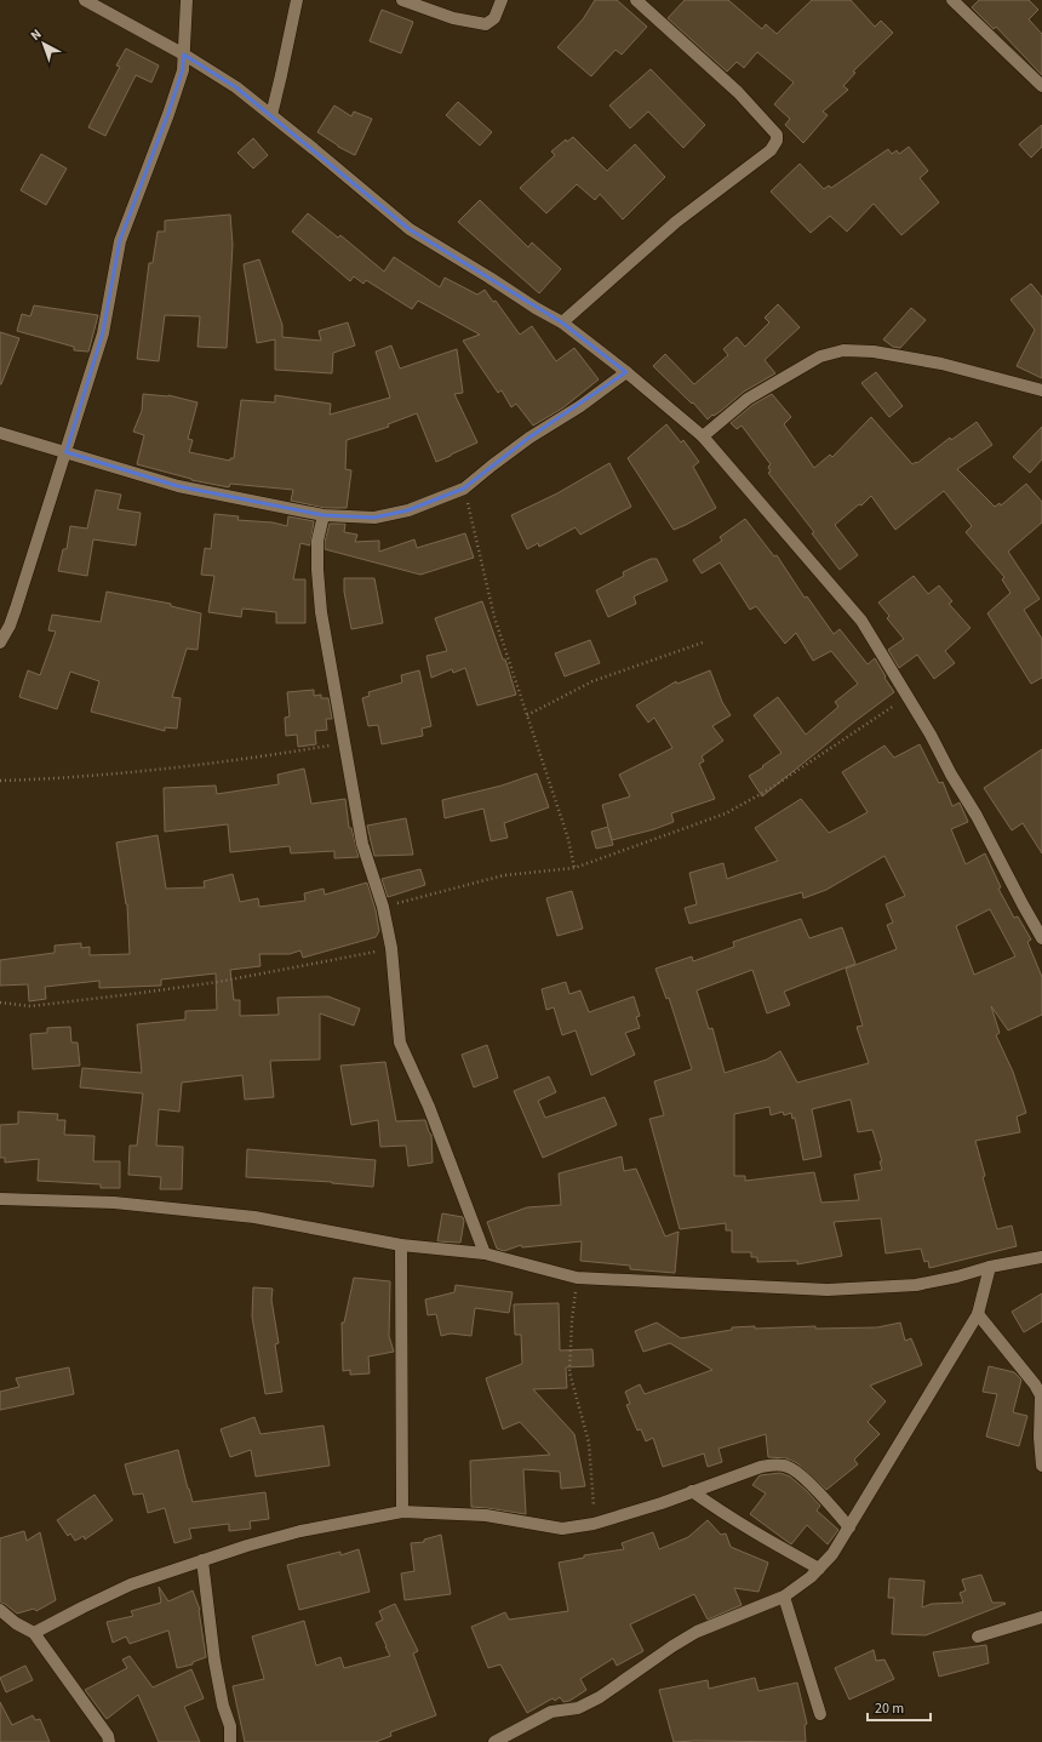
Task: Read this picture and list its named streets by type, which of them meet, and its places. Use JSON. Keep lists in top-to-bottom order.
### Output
{
  "scale_bar": "20 m",
  "north": "top left"
}
